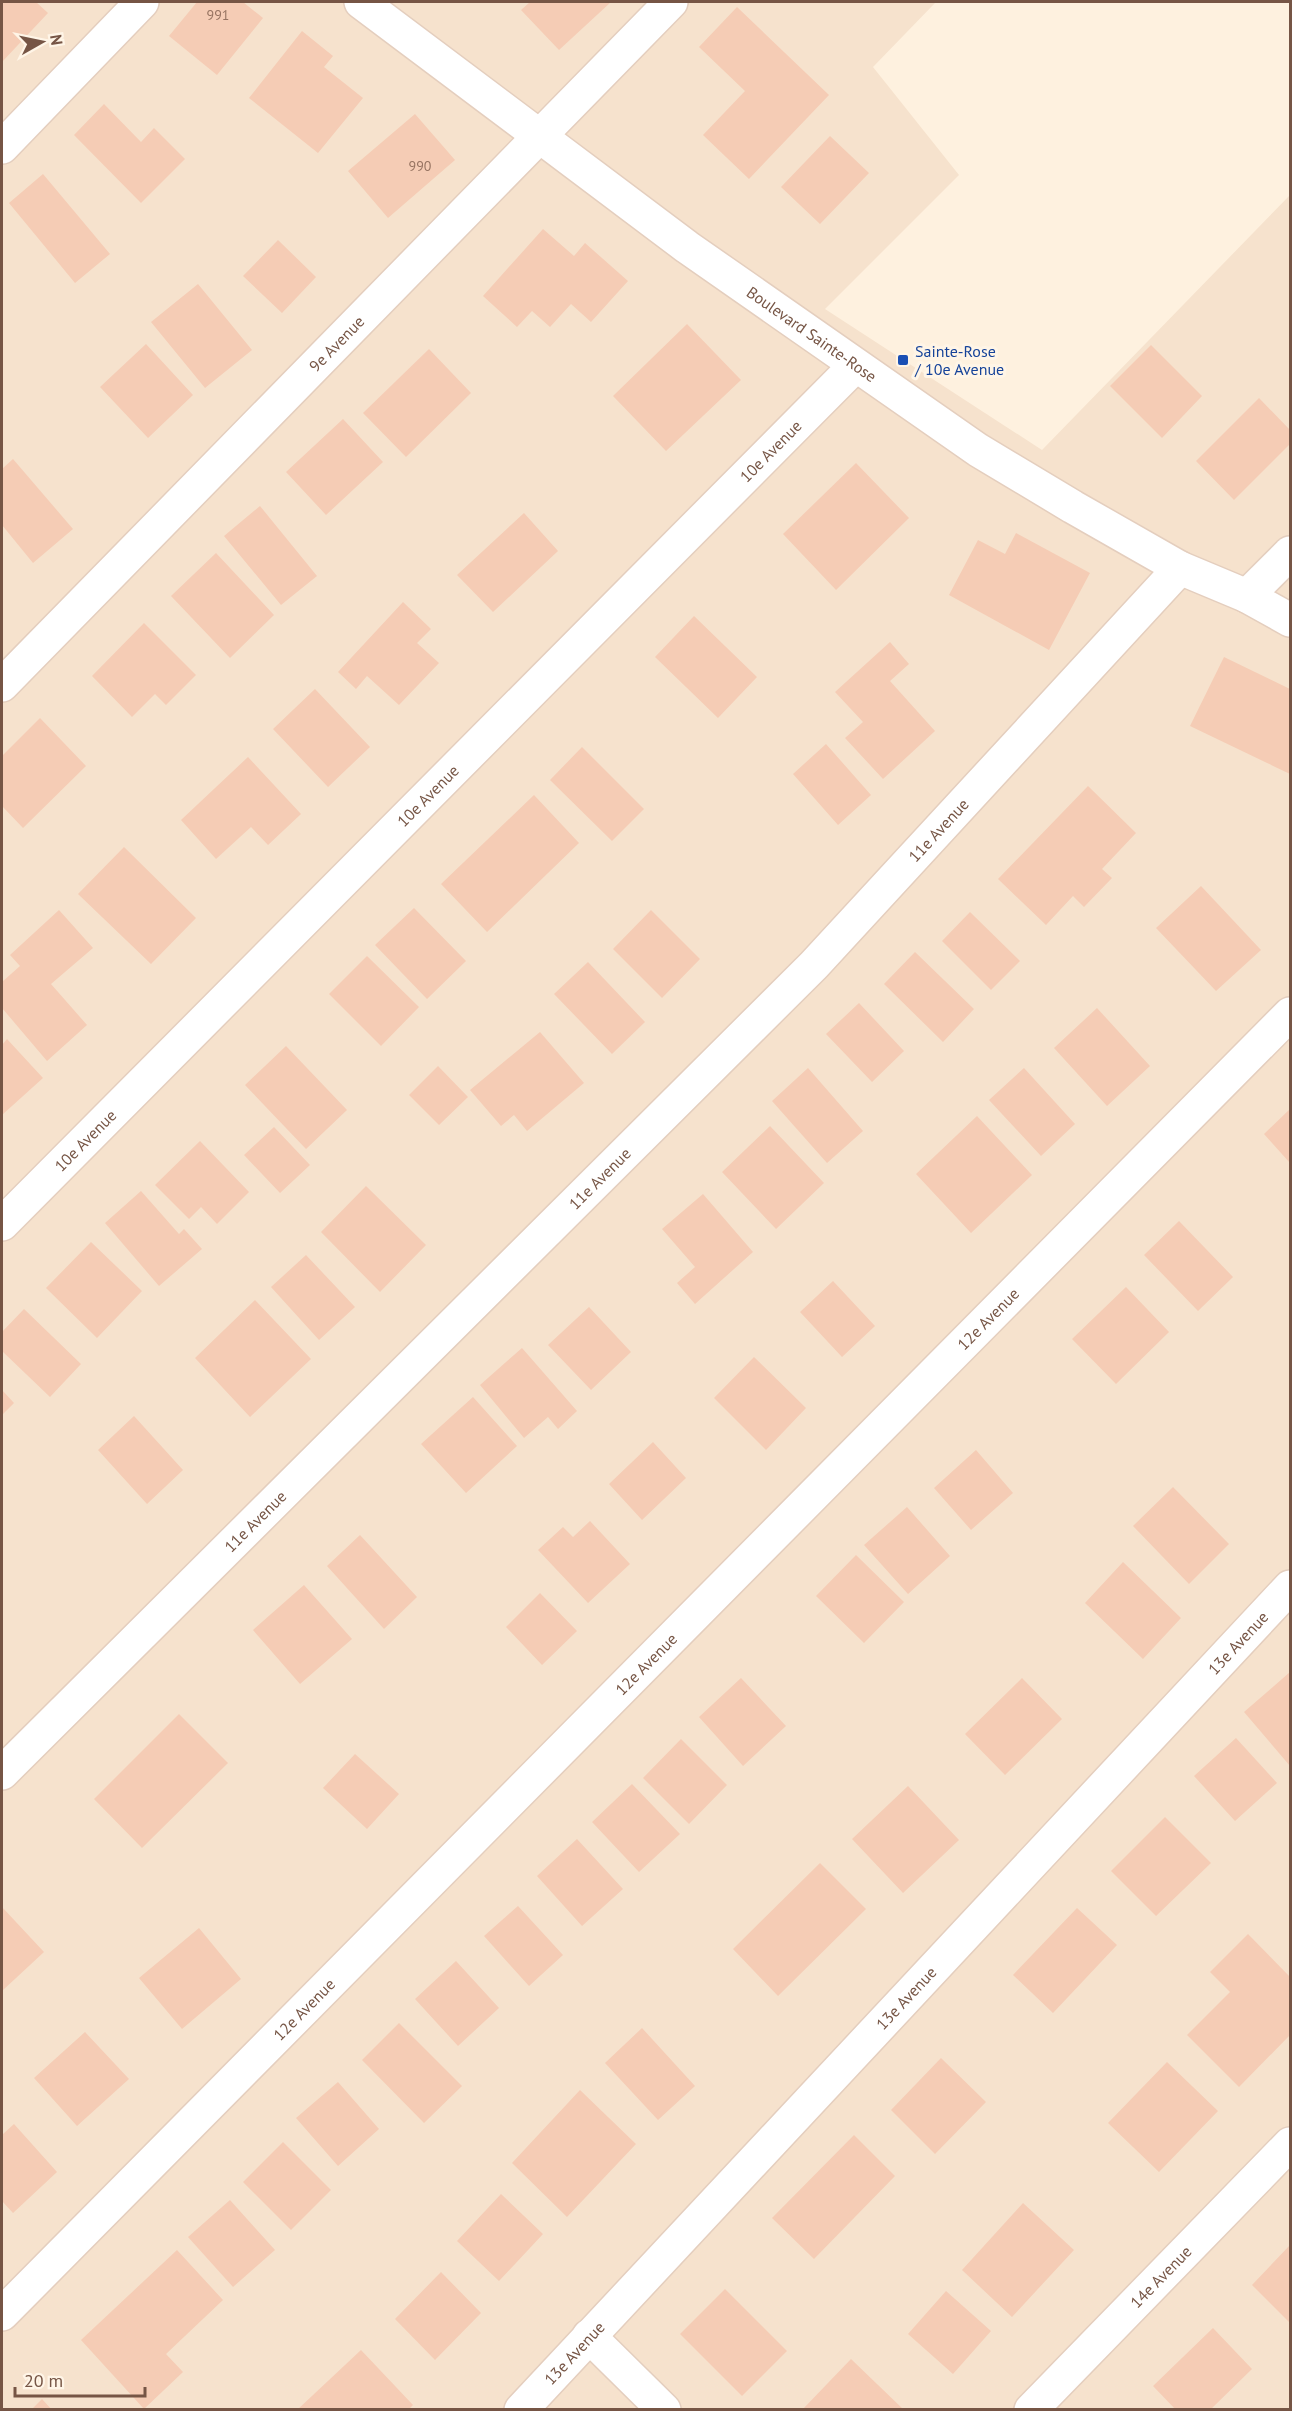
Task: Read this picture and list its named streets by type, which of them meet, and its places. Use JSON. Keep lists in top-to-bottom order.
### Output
{
  "streets": {
    "street": [
      "Boulevard Sainte-Rose",
      "9e Avenue",
      "10e Avenue",
      "11e Avenue",
      "12e Avenue",
      "13e Avenue",
      "14e Avenue"
    ]
  },
  "crossings": [
    ["Boulevard Sainte-Rose", "9e Avenue"],
    ["Boulevard Sainte-Rose", "10e Avenue"],
    ["Boulevard Sainte-Rose", "11e Avenue"]
  ],
  "places": {
    "transit": ["Sainte-Rose / 10e Avenue"]
  },
  "house_numbers": ["991", "990"],
  "scale_bar": "20 m",
  "north": "right"
}
